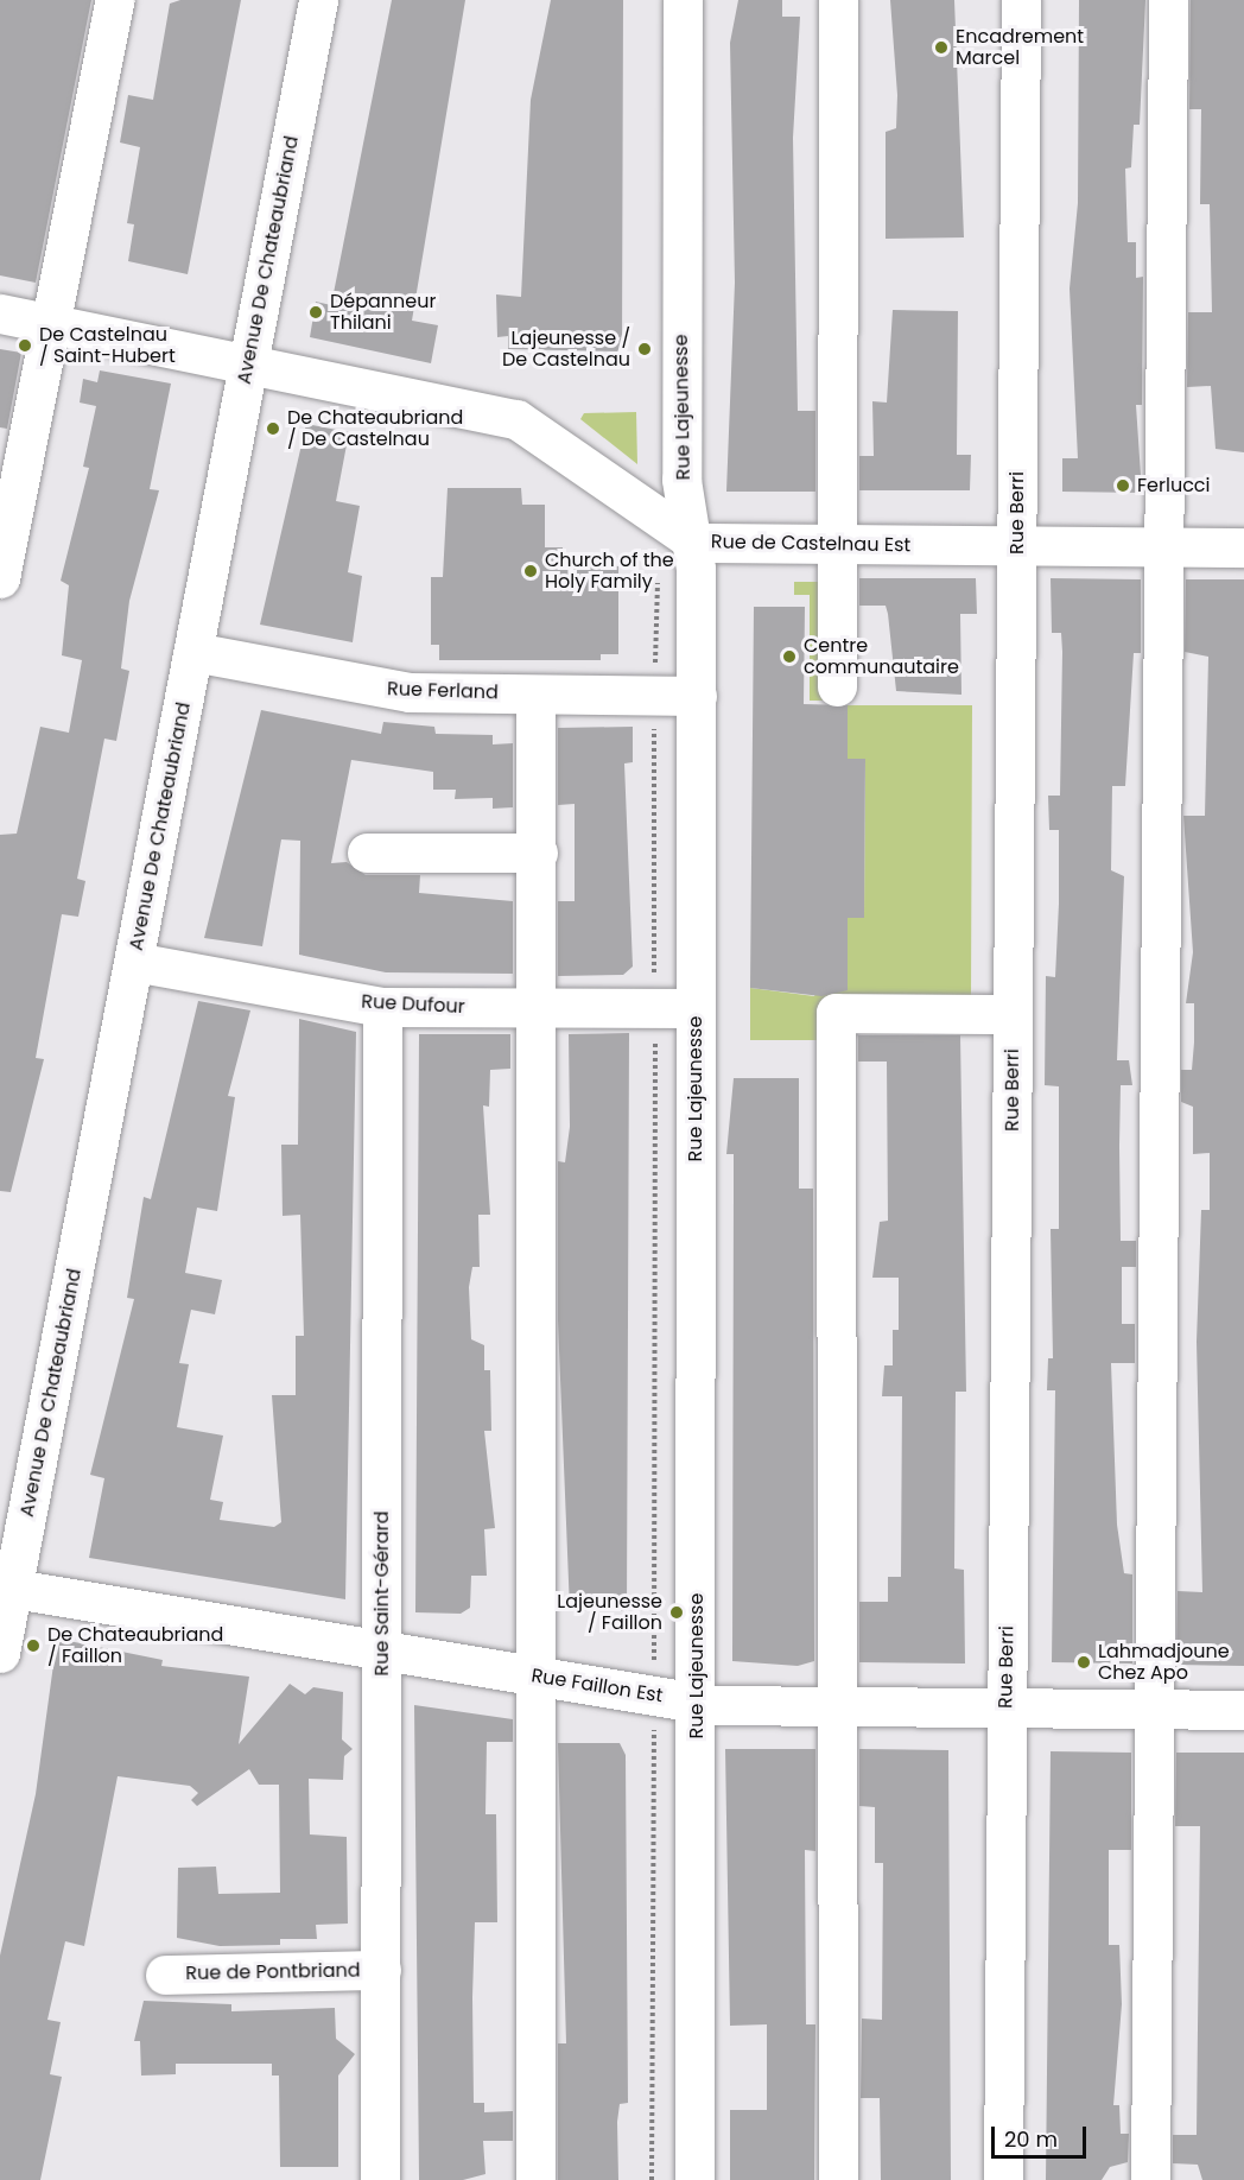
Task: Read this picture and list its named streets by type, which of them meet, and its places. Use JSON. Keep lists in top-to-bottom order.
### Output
{
  "streets": {
    "street": [
      "Avenue De Chateaubriand",
      "Rue Lajeunesse",
      "Rue Berri",
      "Rue de Castelnau Est",
      "Rue Ferland",
      "Rue Dufour",
      "Rue Saint-Gérard",
      "Rue Faillon Est",
      "Rue de Pontbriand"
    ]
  },
  "crossings": [
    ["Avenue De Chateaubriand", "Rue de Castelnau Est"],
    ["Avenue De Chateaubriand", "Rue Ferland"],
    ["Avenue De Chateaubriand", "Rue Dufour"],
    ["Avenue De Chateaubriand", "Rue Faillon Est"],
    ["Rue Lajeunesse", "Rue de Castelnau Est"],
    ["Rue Lajeunesse", "Rue Ferland"],
    ["Rue Lajeunesse", "Rue Dufour"],
    ["Rue Lajeunesse", "Rue Faillon Est"],
    ["Rue Berri", "Rue de Castelnau Est"],
    ["Rue Berri", "Rue Faillon Est"],
    ["Rue Dufour", "Rue Saint-Gérard"],
    ["Rue Saint-Gérard", "Rue Faillon Est"],
    ["Rue Saint-Gérard", "Rue de Pontbriand"]
  ],
  "places": [
    "Encadrement Marcel",
    "Dépanneur Thilani",
    "De Castelnau / Saint-Hubert",
    "Lajeunesse / De Castelnau",
    "De Chateaubriand / De Castelnau",
    "Ferlucci",
    "Church of the Holy Family",
    "Centre communautaire",
    "Lajeunesse / Faillon",
    "De Chateaubriand / Faillon",
    "Lahmadjoune Chez Apo"
  ],
  "scale_bar": "20 m"
}
